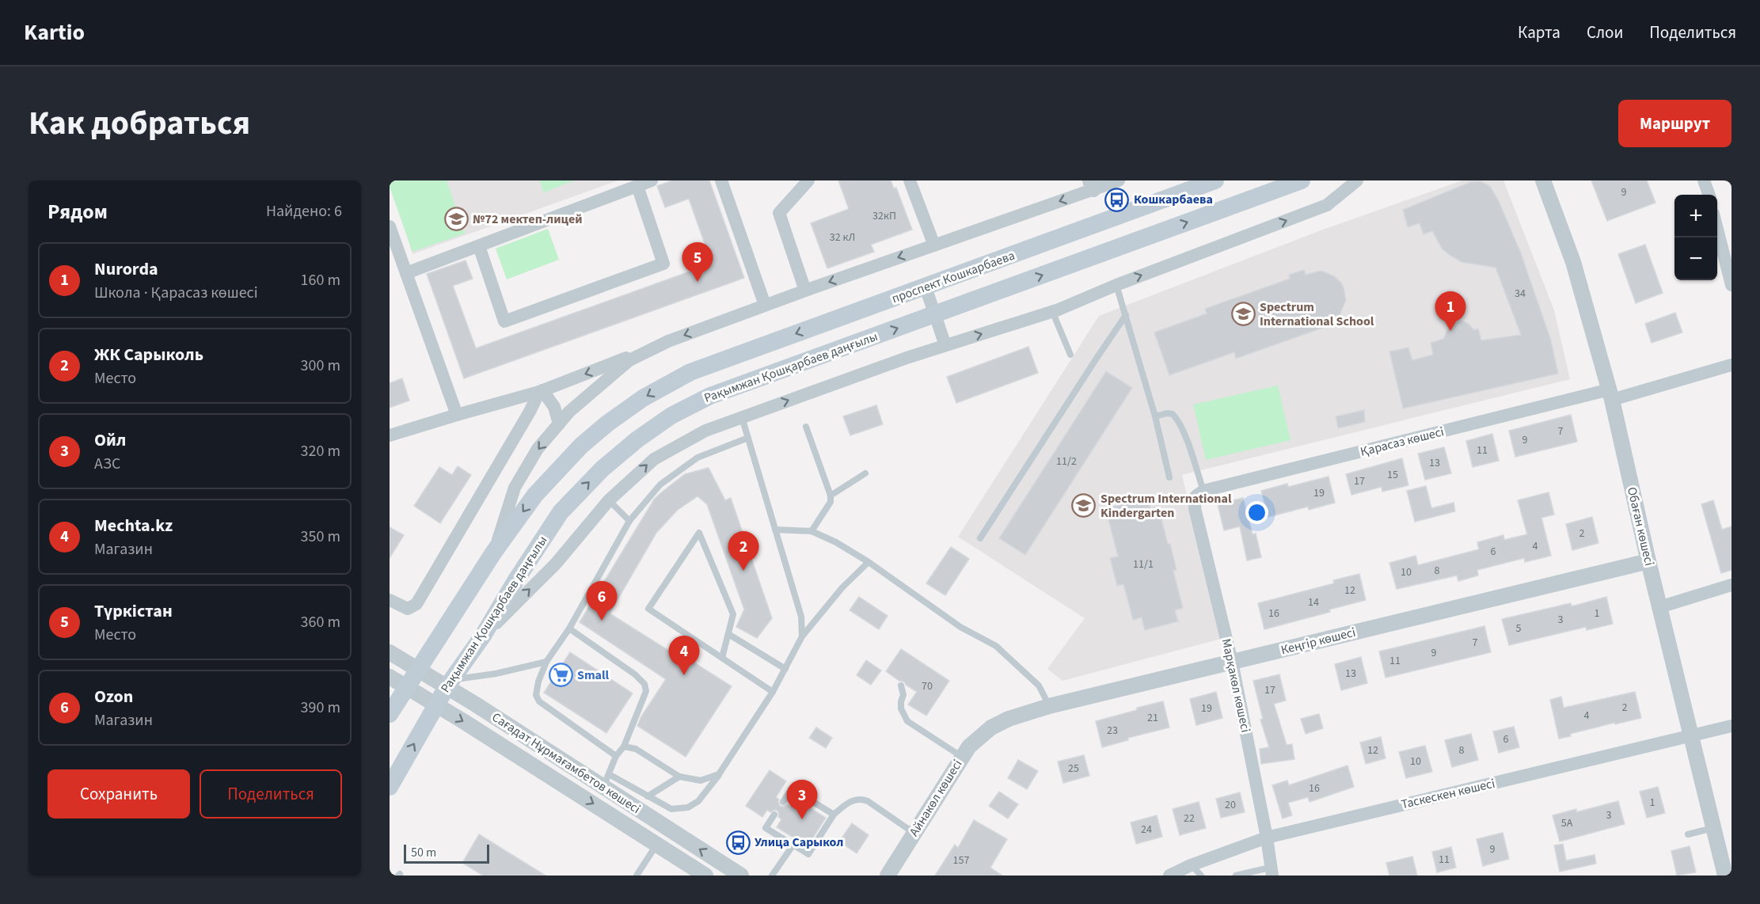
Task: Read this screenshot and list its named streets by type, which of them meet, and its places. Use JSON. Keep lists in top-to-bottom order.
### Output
{
  "streets": {
    "main road": ["проспект Кошкарбаева", "Рақымжан Қошқарбаев даңғылы"],
    "street": [
      "Қарасаз көшесі",
      "Обаған көшесі",
      "Кеңгір көшесі",
      "Марқакөл көшесі",
      "Сағадат Нұрмағамбетов көшесі",
      "Таскескен көшесі",
      "Айнакөл көшесі"
    ]
  },
  "crossings": [
    ["Рақымжан Қошқарбаев даңғылы", "Сағадат Нұрмағамбетов көшесі"],
    ["Қарасаз көшесі", "Обаған көшесі"],
    ["Қарасаз көшесі", "Марқакөл көшесі"],
    ["Обаған көшесі", "Кеңгір көшесі"],
    ["Обаған көшесі", "Таскескен көшесі"],
    ["Кеңгір көшесі", "Марқакөл көшесі"],
    ["Кеңгір көшесі", "Айнакөл көшесі"],
    ["Марқакөл көшесі", "Таскескен көшесі"]
  ],
  "one_way": ["проспект Кошкарбаева", "Рақымжан Қошқарбаев даңғылы"],
  "places": {
    "bus stop": ["Кошкарбаева", "Улица Сарыкол"],
    "school or university": ["№72 мектеп-лицей", "Spectrum International School", "Spectrum International Kindergarten"],
    "supermarket": ["Small"]
  },
  "house_numbers": [
    "9",
    "32кП",
    "32 кЛ",
    "34",
    "7",
    "9",
    "11",
    "11/2",
    "13",
    "15",
    "17",
    "19",
    "2",
    "4",
    "6",
    "11/1",
    "8",
    "10",
    "12",
    "14",
    "16",
    "1",
    "3",
    "5",
    "7",
    "9",
    "11",
    "13",
    "70",
    "17",
    "2",
    "19",
    "4",
    "21",
    "23",
    "6",
    "12",
    "8",
    "10",
    "25",
    "16",
    "1",
    "20",
    "3",
    "22",
    "5А",
    "24",
    "9",
    "11",
    "157"
  ],
  "scale_bar": "50 m",
  "page": {
    "header": "Kartio",
    "nav": ["Карта", "Слои", "Поделиться"],
    "title": "Как добраться",
    "buttons": [
      "Маршрут",
      ["Сохранить", "Поделиться"]
    ],
    "heading": ["Рядом", "Найдено: 6"],
    "map_buttons": ["+", "−"],
    "list": [
      {
        "mark": "1",
        "name": "Nurorda",
        "note": "Школа · Қарасаз көшесі",
        "value": "160 m"
      },
      {
        "mark": "2",
        "name": "ЖК Сарыколь",
        "note": "Место",
        "value": "300 m"
      },
      {
        "mark": "3",
        "name": "Ойл",
        "note": "АЗС",
        "value": "320 m"
      },
      {
        "mark": "4",
        "name": "Mechta.kz",
        "note": "Магазин",
        "value": "350 m"
      },
      {
        "mark": "5",
        "name": "Түркістан",
        "note": "Место",
        "value": "360 m"
      },
      {
        "mark": "6",
        "name": "Ozon",
        "note": "Магазин",
        "value": "390 m"
      }
    ],
    "pins": [
      "5",
      "1",
      "2",
      "6",
      "4",
      "3"
    ],
    "scale": "50 m"
  }
}
